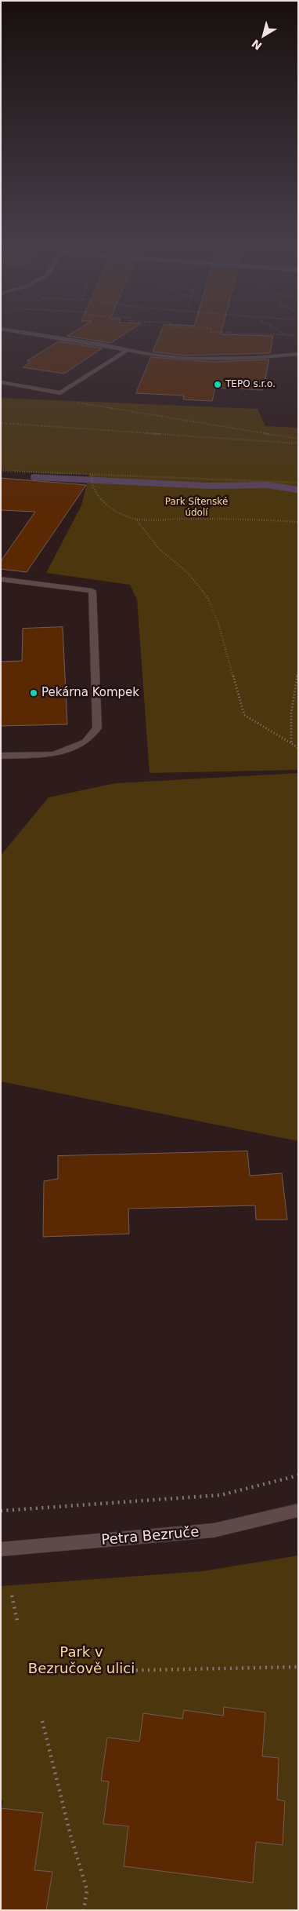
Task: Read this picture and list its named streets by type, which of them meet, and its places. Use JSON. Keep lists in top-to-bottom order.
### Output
{
  "streets": {
    "street": ["Petra Bezruče"]
  },
  "parks": ["Park Sítenské údolí", "Park v Bezručově ulici"],
  "places": ["TEPO s.r.o.", "Pekárna Kompek"],
  "north": "bottom left"
}
